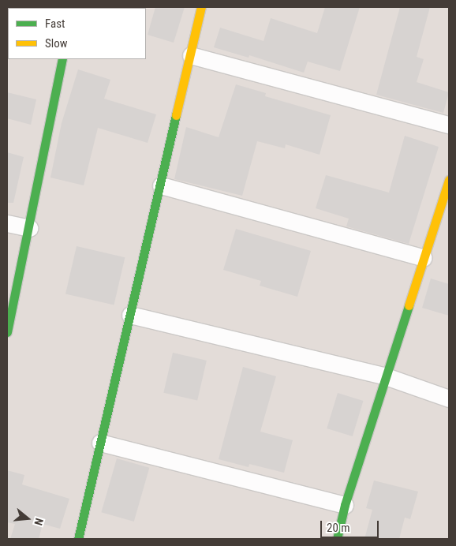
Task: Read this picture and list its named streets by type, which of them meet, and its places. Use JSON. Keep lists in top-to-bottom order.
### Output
{
  "legend": ["Fast", "Slow"],
  "scale_bar": "20 m",
  "north": "right"
}
